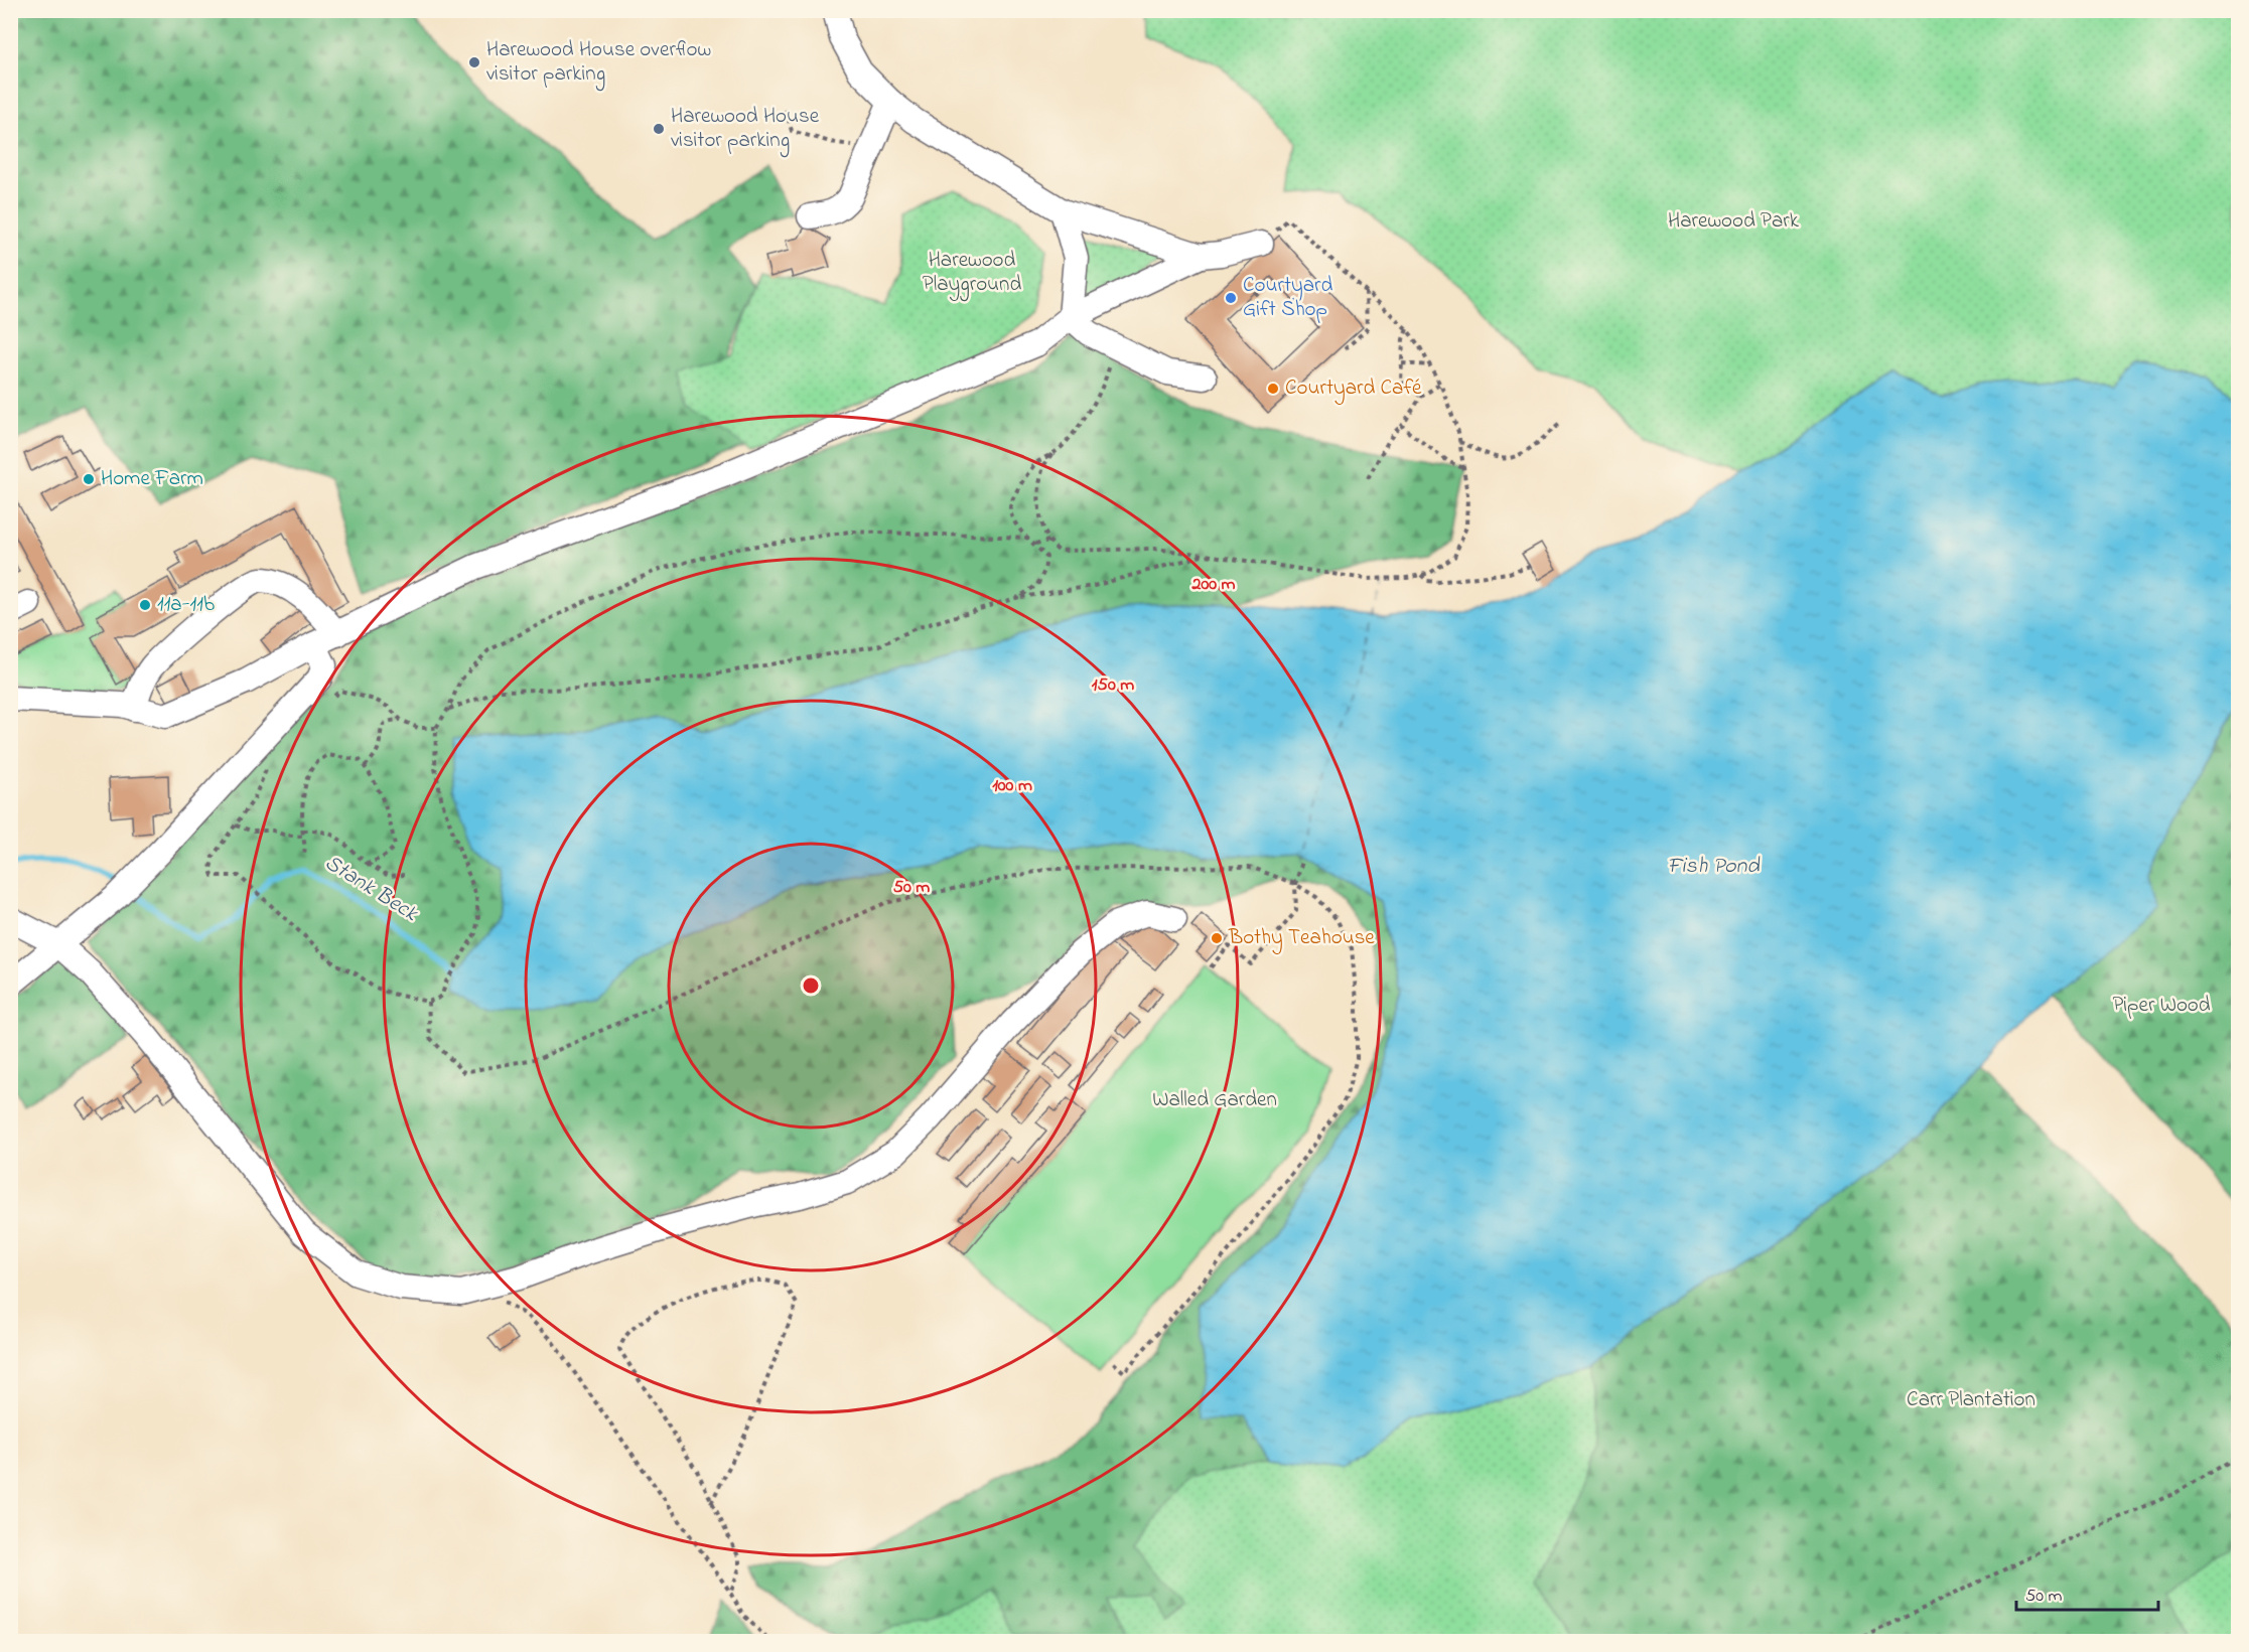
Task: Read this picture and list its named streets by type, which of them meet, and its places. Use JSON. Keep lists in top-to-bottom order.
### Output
{
  "water": ["Fish Pond", "Stank Beck"],
  "parks": [
    "Harewood Park",
    "Harewood Playground",
    "Piper Wood",
    "Walled Garden",
    "Carr Plantation"
  ],
  "places": [
    "Harewood House overflow visitor parking",
    "Harewood House visitor parking",
    "Courtyard Gift Shop",
    "Courtyard Café",
    "Home Farm",
    "11a-11b",
    "Bothy Teahouse"
  ],
  "scale_bar": "50 m",
  "rings": [
    "200 m",
    "150 m",
    "100 m",
    "50 m"
  ]
}
